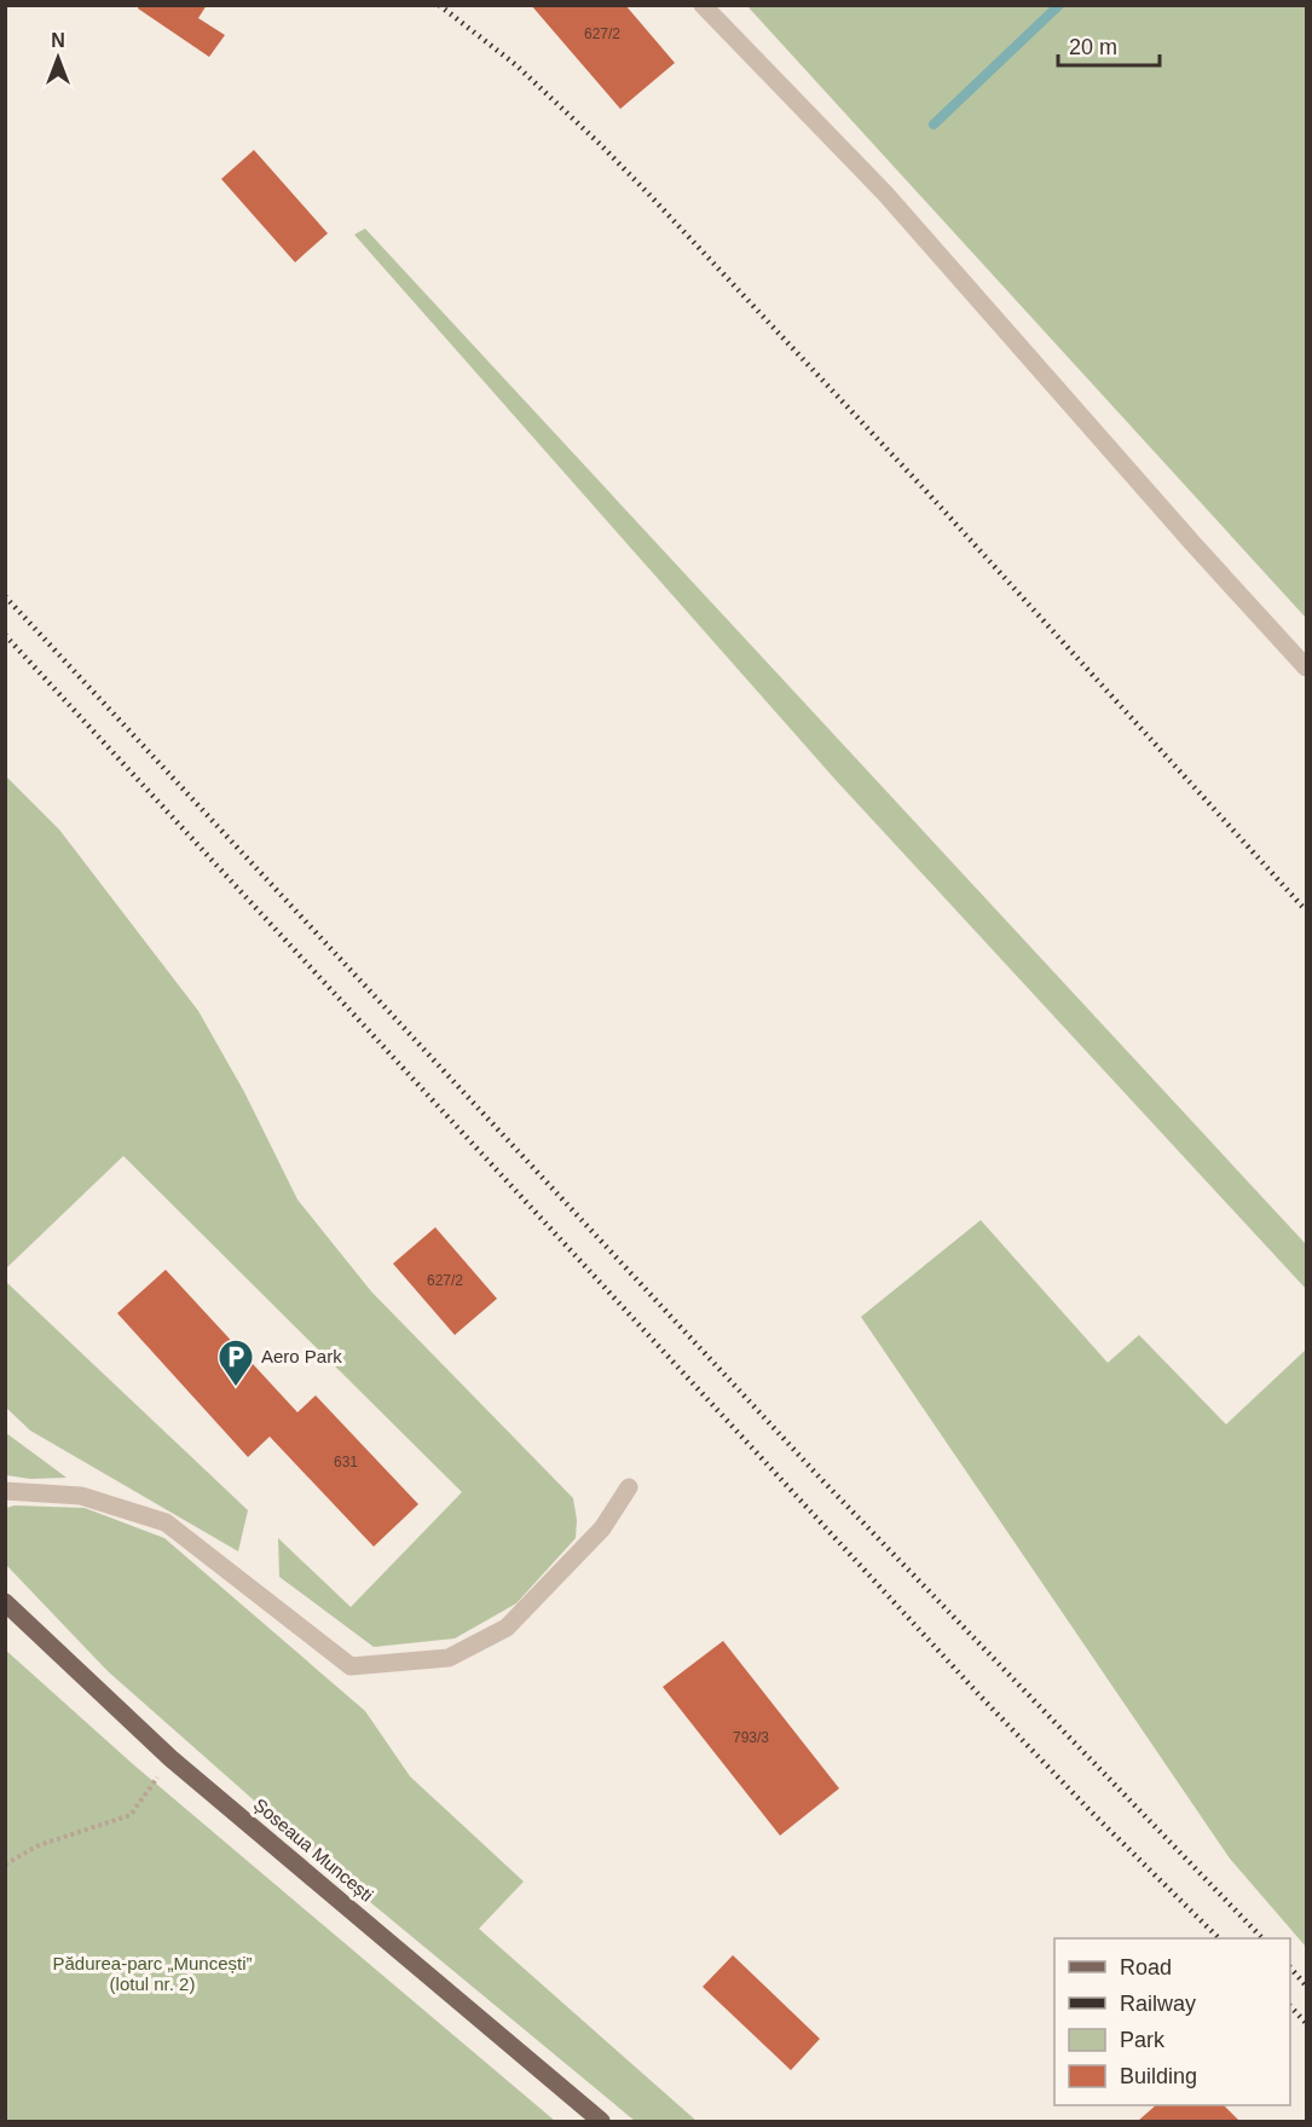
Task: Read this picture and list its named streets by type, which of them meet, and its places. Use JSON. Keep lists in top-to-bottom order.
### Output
{
  "streets": {
    "main road": ["Șoseaua Muncești"]
  },
  "parks": ["Pădurea-parc „Muncești” (lotul nr. 2)"],
  "places": {
    "parking": ["Aero Park"]
  },
  "house_numbers": [
    "627/2",
    "627/2",
    "631",
    "793/3"
  ],
  "legend": [
    "Road",
    "Railway",
    "Park",
    "Building"
  ],
  "scale_bar": "20 m",
  "north": "top"
}
